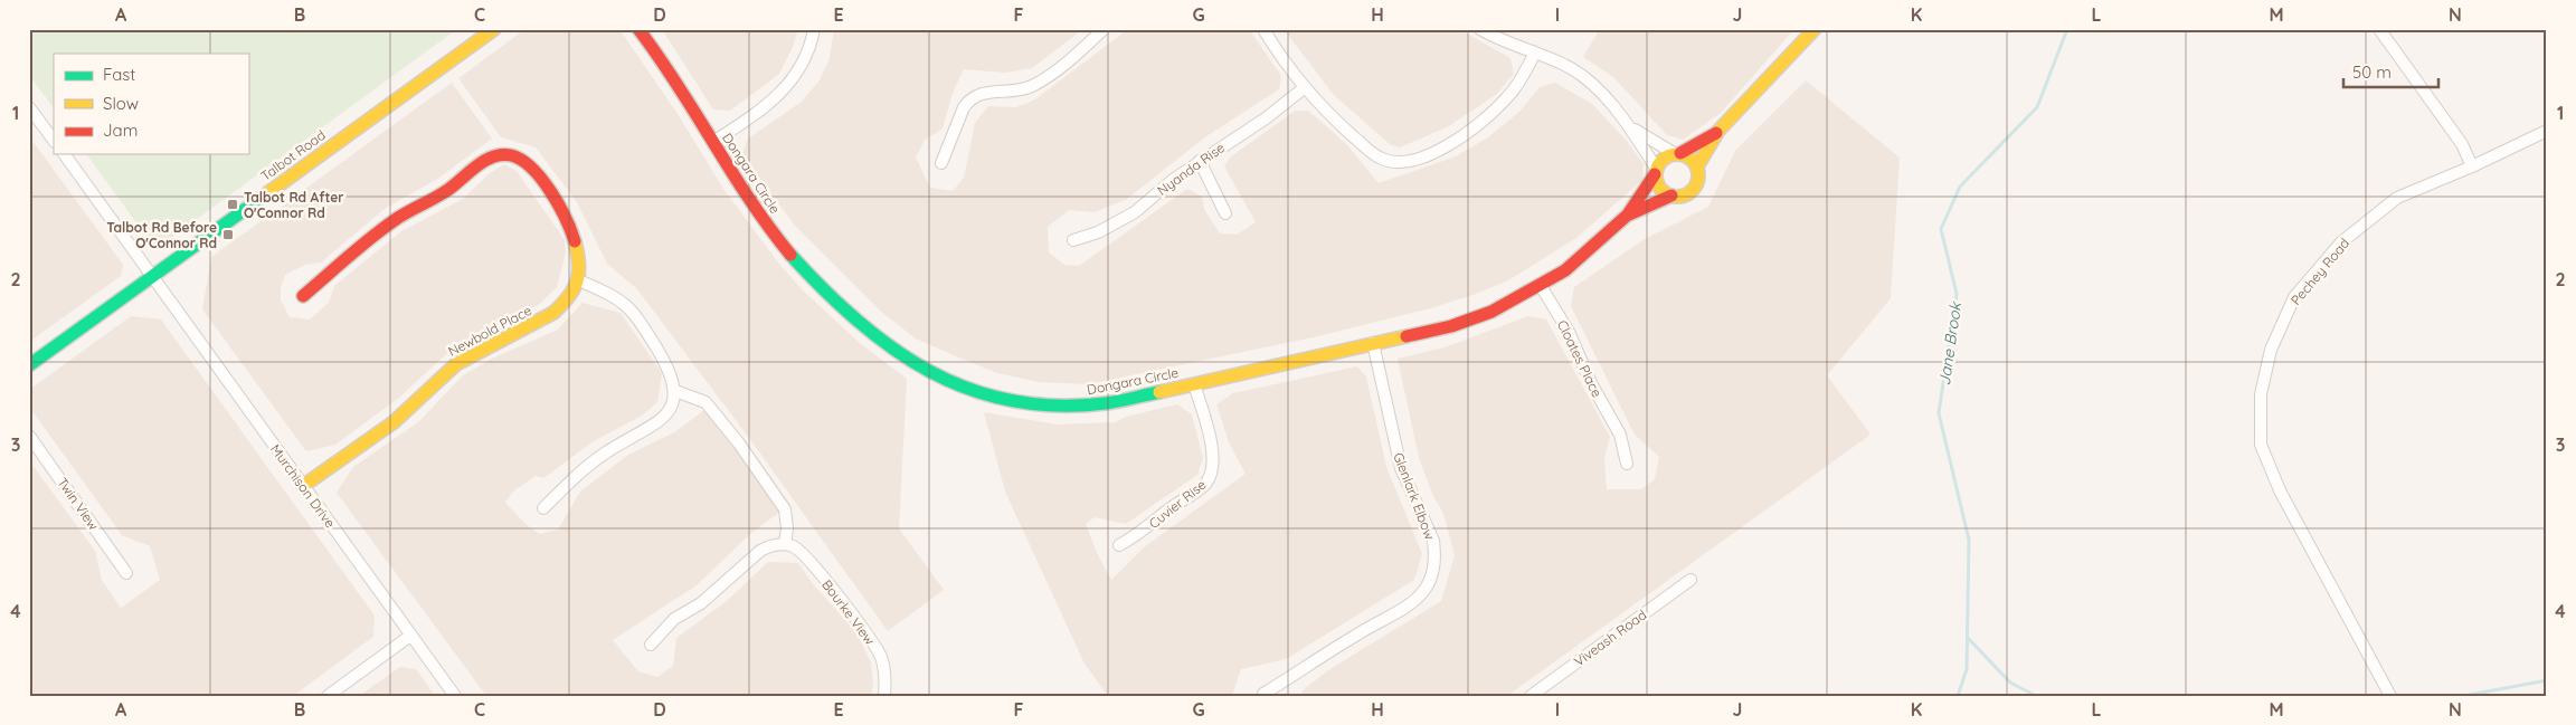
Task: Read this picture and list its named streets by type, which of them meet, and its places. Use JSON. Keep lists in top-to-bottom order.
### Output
{
  "streets": {
    "street": [
      "Talbot Road",
      "Nyanda Rise",
      "Dongara Circle",
      "Pechey Road",
      "Newbold Place",
      "Cloates Place",
      "Murchison Drive",
      "Glenlark Elbow",
      "Twin View",
      "Cuvier Rise",
      "Bourke View",
      "Viveash Road"
    ]
  },
  "crossings": [
    ["Talbot Road", "Murchison Drive"],
    ["Dongara Circle", "Cloates Place"],
    ["Dongara Circle", "Glenlark Elbow"],
    ["Dongara Circle", "Cuvier Rise"],
    ["Newbold Place", "Murchison Drive"]
  ],
  "water": ["Jane Brook"],
  "places": {
    "transit": ["Talbot Rd After O'Connor Rd", "Talbot Rd Before O'Connor Rd"]
  },
  "legend": ["Fast", "Slow", "Jam"],
  "scale_bar": "50 m",
  "grid": {
    "columns": [
      "A",
      "B",
      "C",
      "D",
      "E",
      "F",
      "G",
      "H",
      "I",
      "J",
      "K",
      "L",
      "M",
      "N"
    ],
    "rows": [
      "1",
      "2",
      "3",
      "4"
    ]
  }
}
